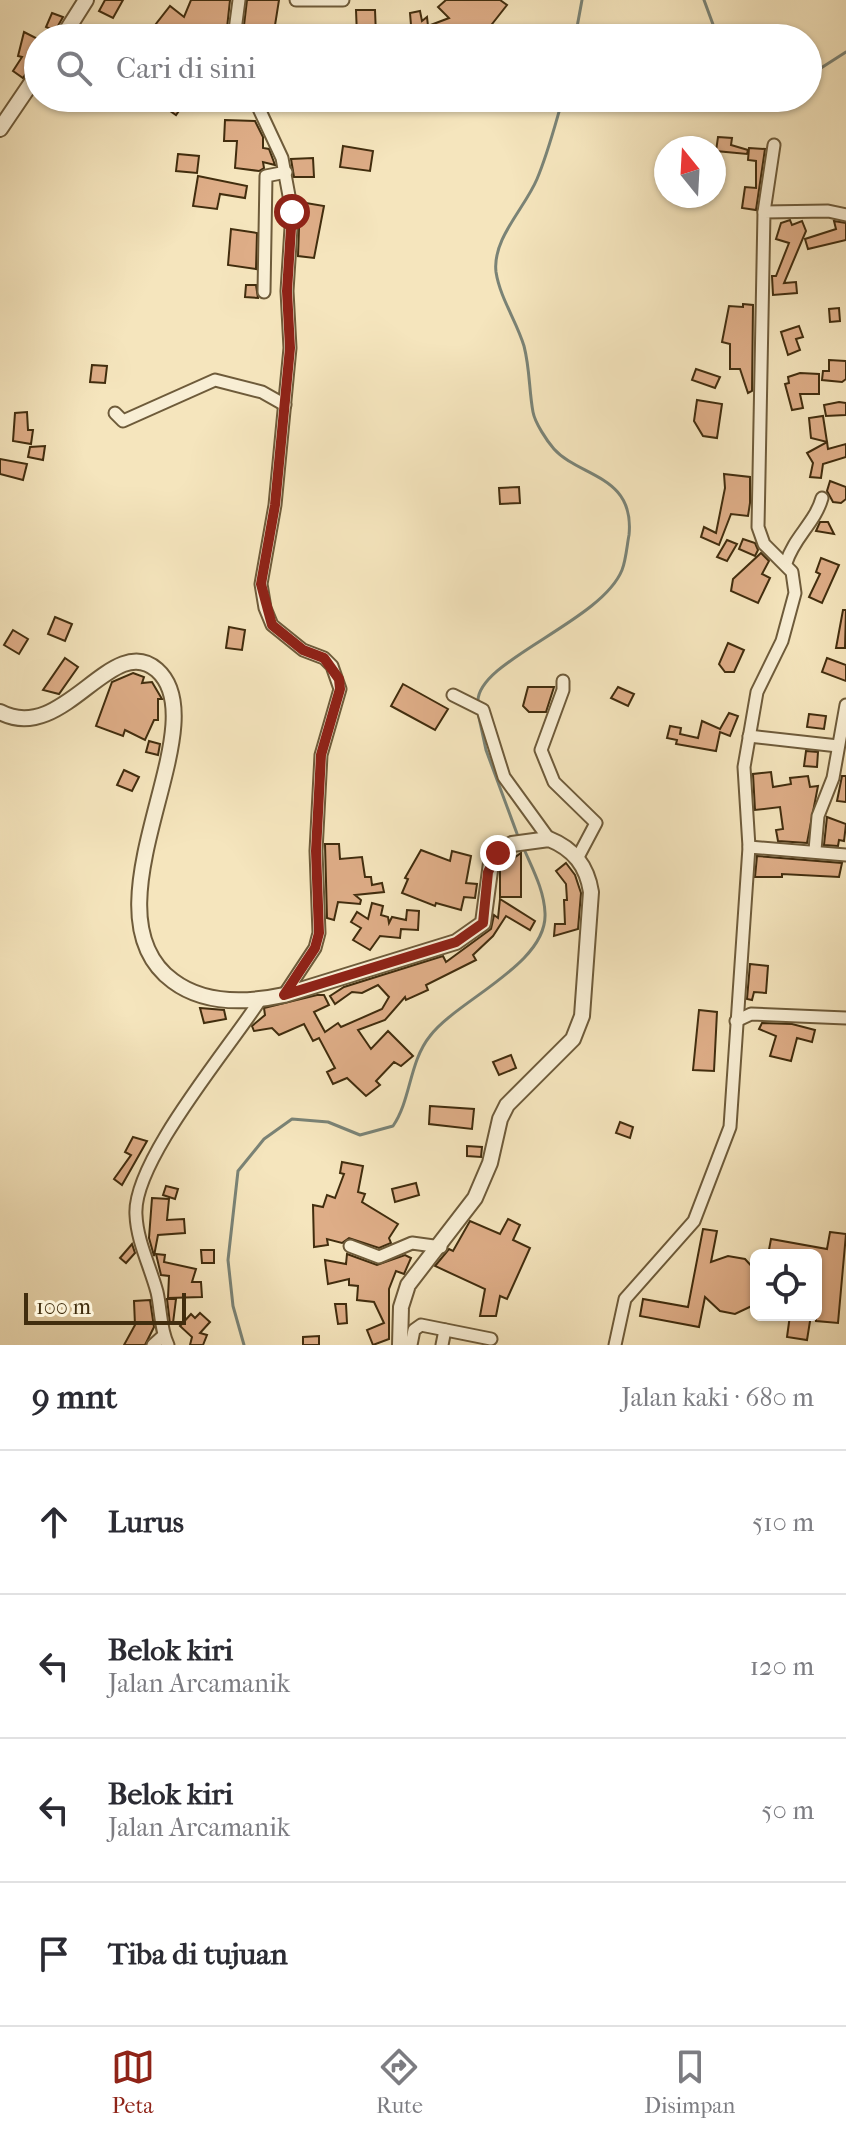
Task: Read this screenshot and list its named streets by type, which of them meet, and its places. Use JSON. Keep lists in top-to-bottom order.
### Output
{
  "scale_bar": "100 m",
  "north": "top",
  "page": {
    "search": "Cari di sini",
    "scale": "100 m",
    "heading": ["9 mnt", "Jalan kaki · 680 m"],
    "list": [
      ["Lurus", "510 m"],
      ["Belok kiri", "Jalan Arcamanik", "120 m"],
      ["Belok kiri", "Jalan Arcamanik", "50 m"],
      "Tiba di tujuan"
    ],
    "nav": ["Peta", "Rute", "Disimpan"]
  }
}
